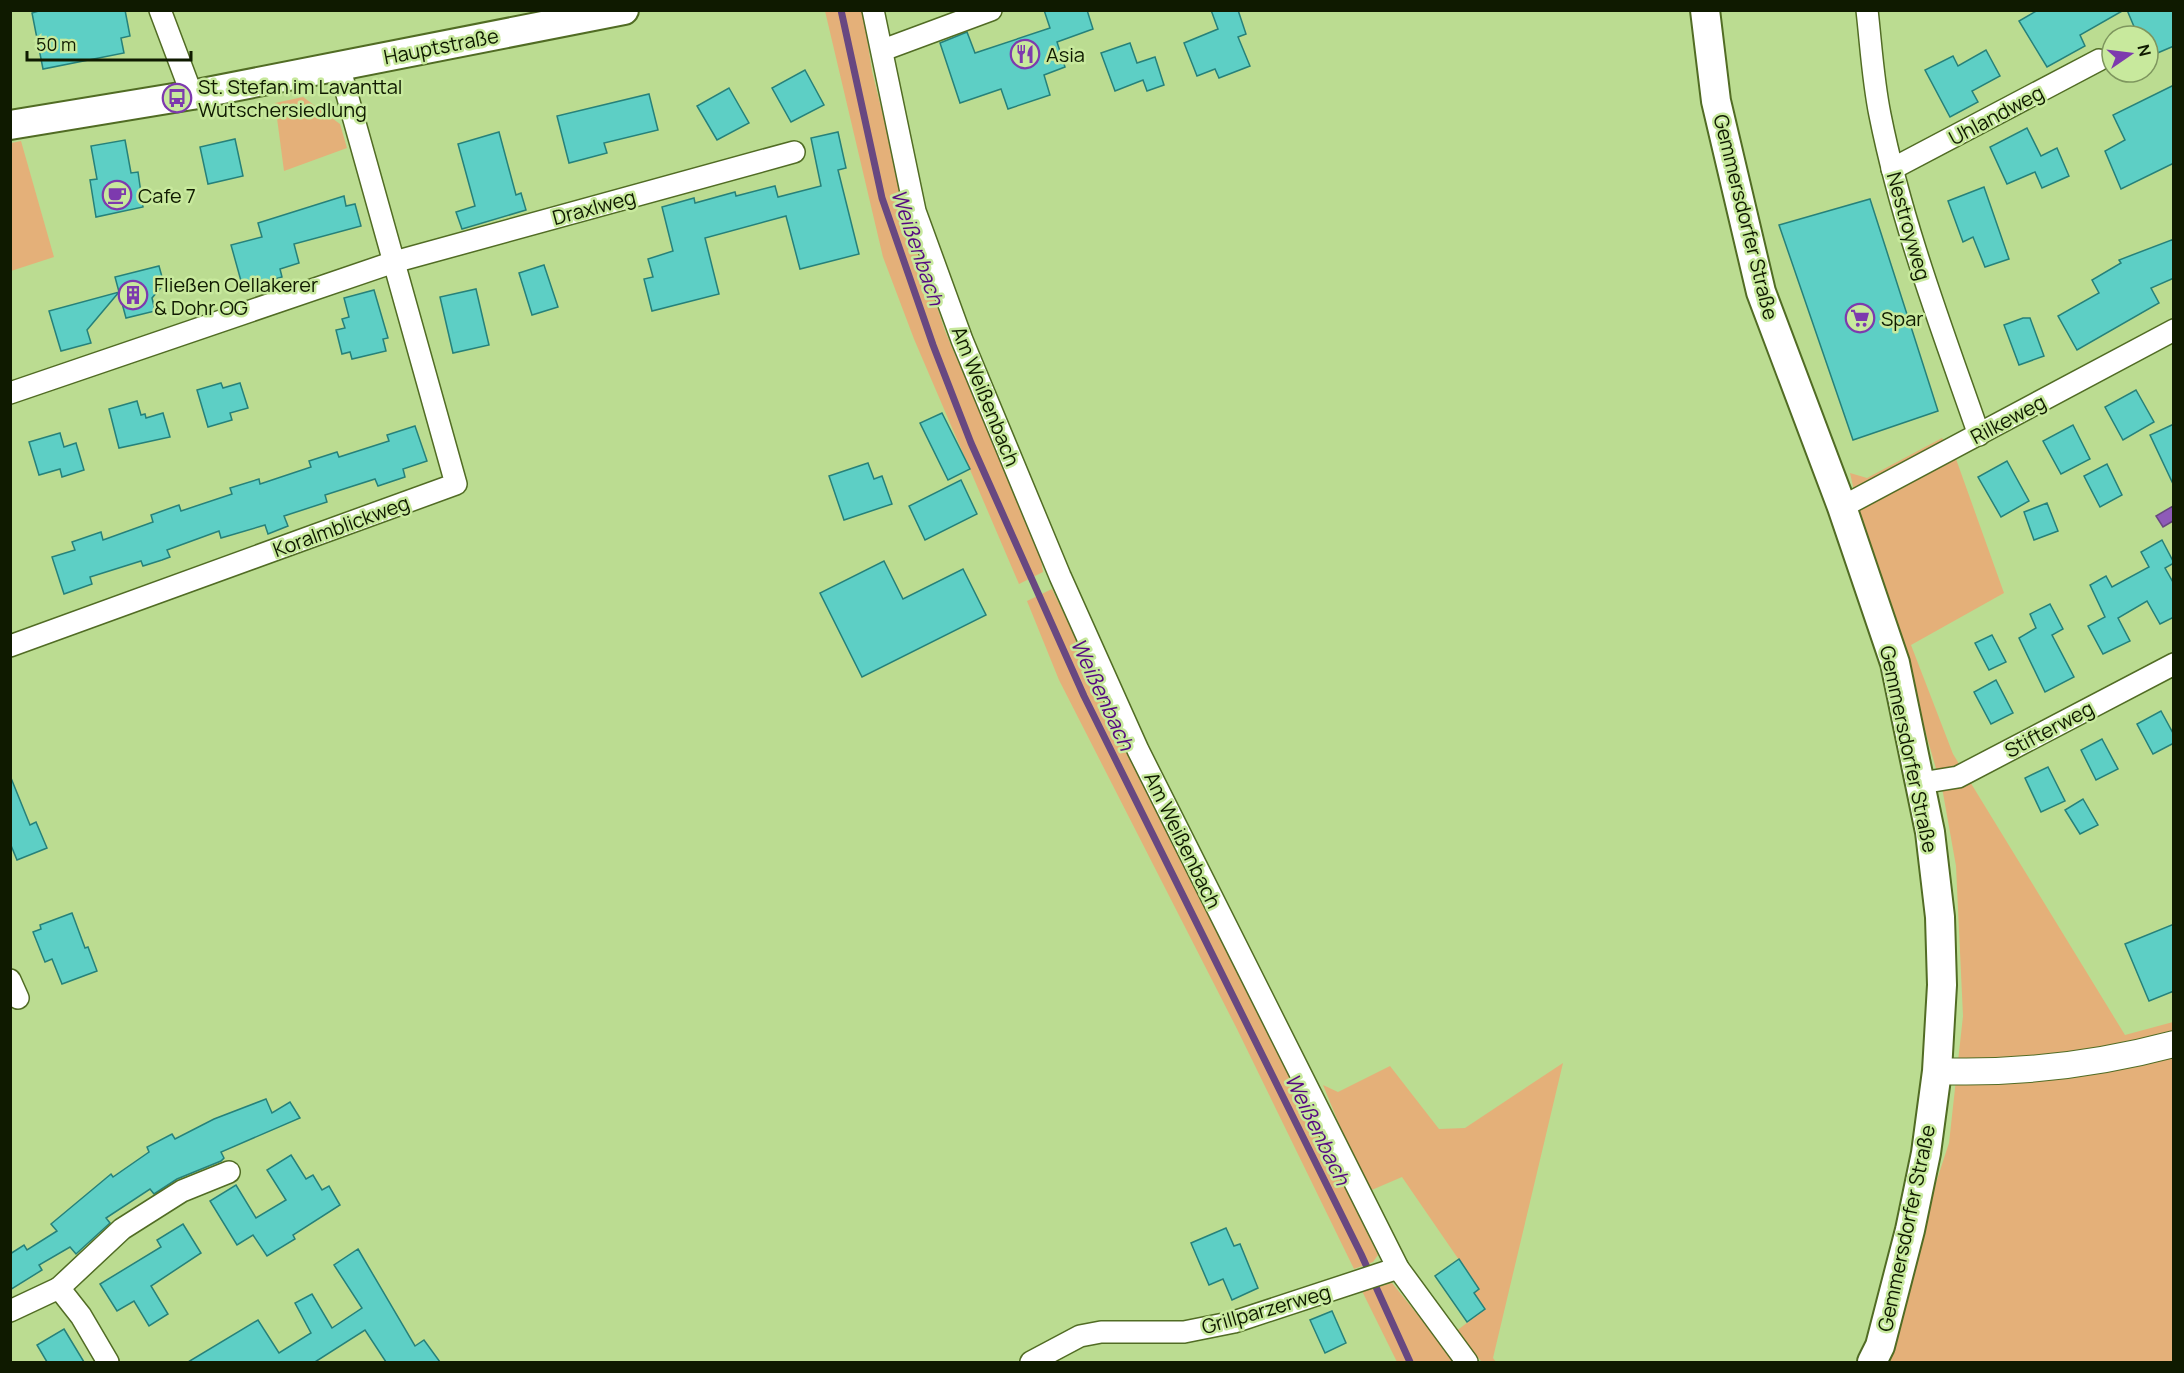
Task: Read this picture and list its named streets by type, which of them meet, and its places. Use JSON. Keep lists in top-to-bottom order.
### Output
{
  "streets": {
    "main road": ["Hauptstraße", "Gemmersdorfer Straße"],
    "street": [
      "Uhlandweg",
      "Draxlweg",
      "Nestroyweg",
      "Am Weißenbach",
      "Rilkeweg",
      "Koralmblickweg",
      "Stifterweg",
      "Grillparzerweg"
    ]
  },
  "crossings": [
    ["Hauptstraße", "Koralmblickweg"],
    ["Uhlandweg", "Nestroyweg"],
    ["Draxlweg", "Koralmblickweg"],
    ["Gemmersdorfer Straße", "Rilkeweg"],
    ["Gemmersdorfer Straße", "Stifterweg"],
    ["Nestroyweg", "Rilkeweg"],
    ["Am Weißenbach", "Grillparzerweg"]
  ],
  "water": ["Weißenbach"],
  "places": {
    "restaurant": ["Asia"],
    "bus stop": ["St. Stefan im Lavanttal Wutschersiedlung"],
    "cafe": ["Cafe 7"],
    "building": ["Fließen Oellakerer & Dohr OG"],
    "supermarket": ["Spar"]
  },
  "scale_bar": "50 m",
  "north": "right"
}
